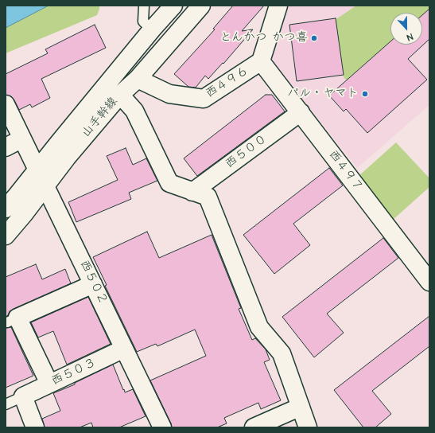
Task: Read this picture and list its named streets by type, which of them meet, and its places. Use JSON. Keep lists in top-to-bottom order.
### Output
{
  "streets": {
    "street": [
      "西４９６",
      "山手幹線",
      "西５００",
      "西４９７",
      "西５０２",
      "西５０３"
    ]
  },
  "crossings": [
    ["西４９６", "山手幹線"],
    ["西４９６", "西４９７"],
    ["山手幹線", "西５０２"],
    ["西５００", "西４９７"],
    ["西５０２", "西５０３"]
  ],
  "places": ["とんかつ かつ喜", "パル・ヤマト"],
  "north": "bottom"
}
